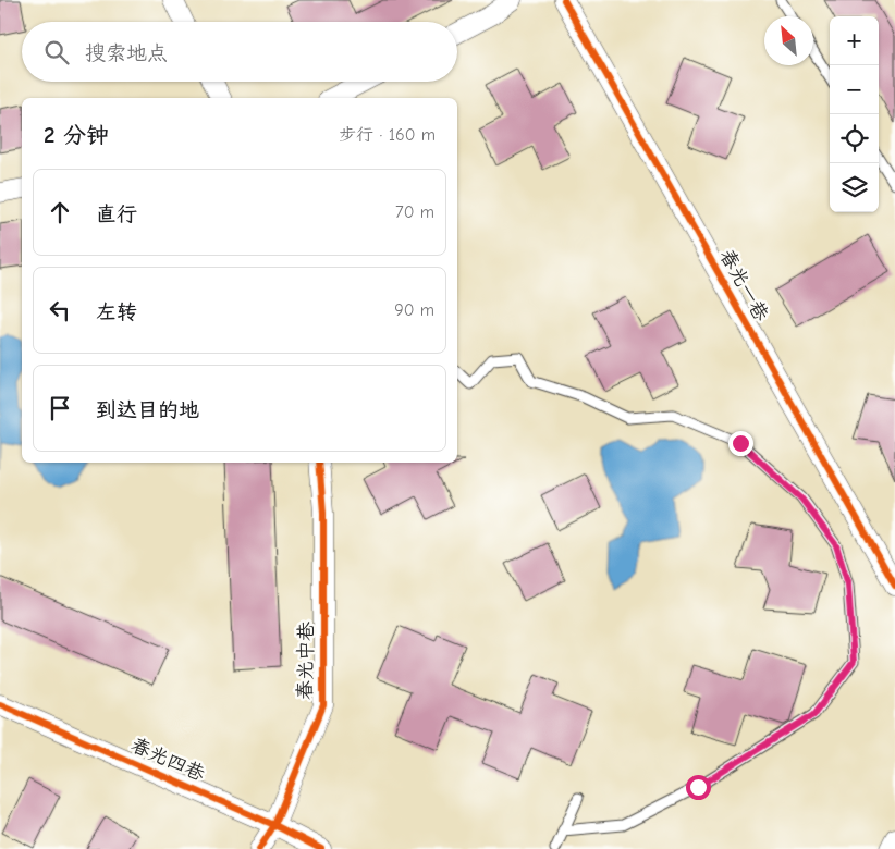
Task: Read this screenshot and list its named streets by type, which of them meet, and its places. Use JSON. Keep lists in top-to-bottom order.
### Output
{
  "streets": {
    "street": ["春光一巷", "春光中巷", "春光四巷"]
  },
  "crossings": [
    ["春光中巷", "春光四巷"]
  ],
  "north": "top left",
  "page": {
    "map_buttons": ["+", "−"],
    "search": "搜索地点",
    "heading": ["2 分钟", "步行 · 160 m"],
    "list": [
      ["直行", "70 m"],
      ["左转", "90 m"],
      "到达目的地"
    ]
  }
}
